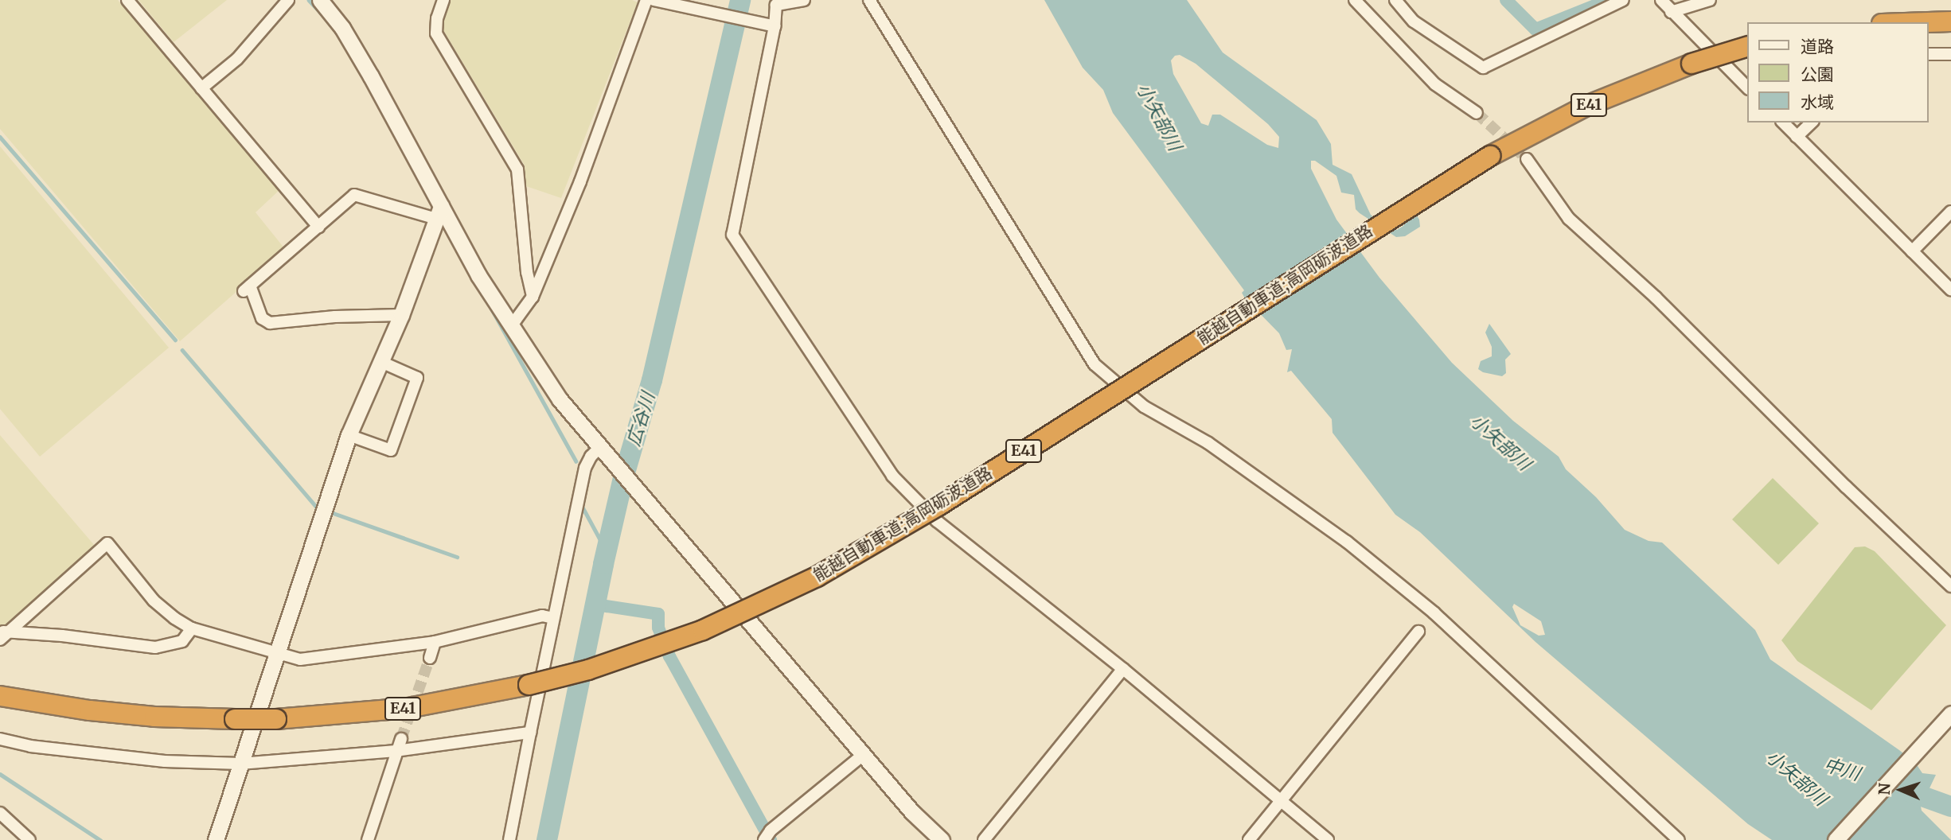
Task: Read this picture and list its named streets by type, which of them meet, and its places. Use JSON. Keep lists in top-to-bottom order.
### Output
{
  "streets": {
    "highway": ["E41", "能越自動車道;高岡砺波道路"]
  },
  "water": ["小矢部川", "広谷川", "中川"],
  "legend": ["道路", "公園", "水域"],
  "north": "left"
}
